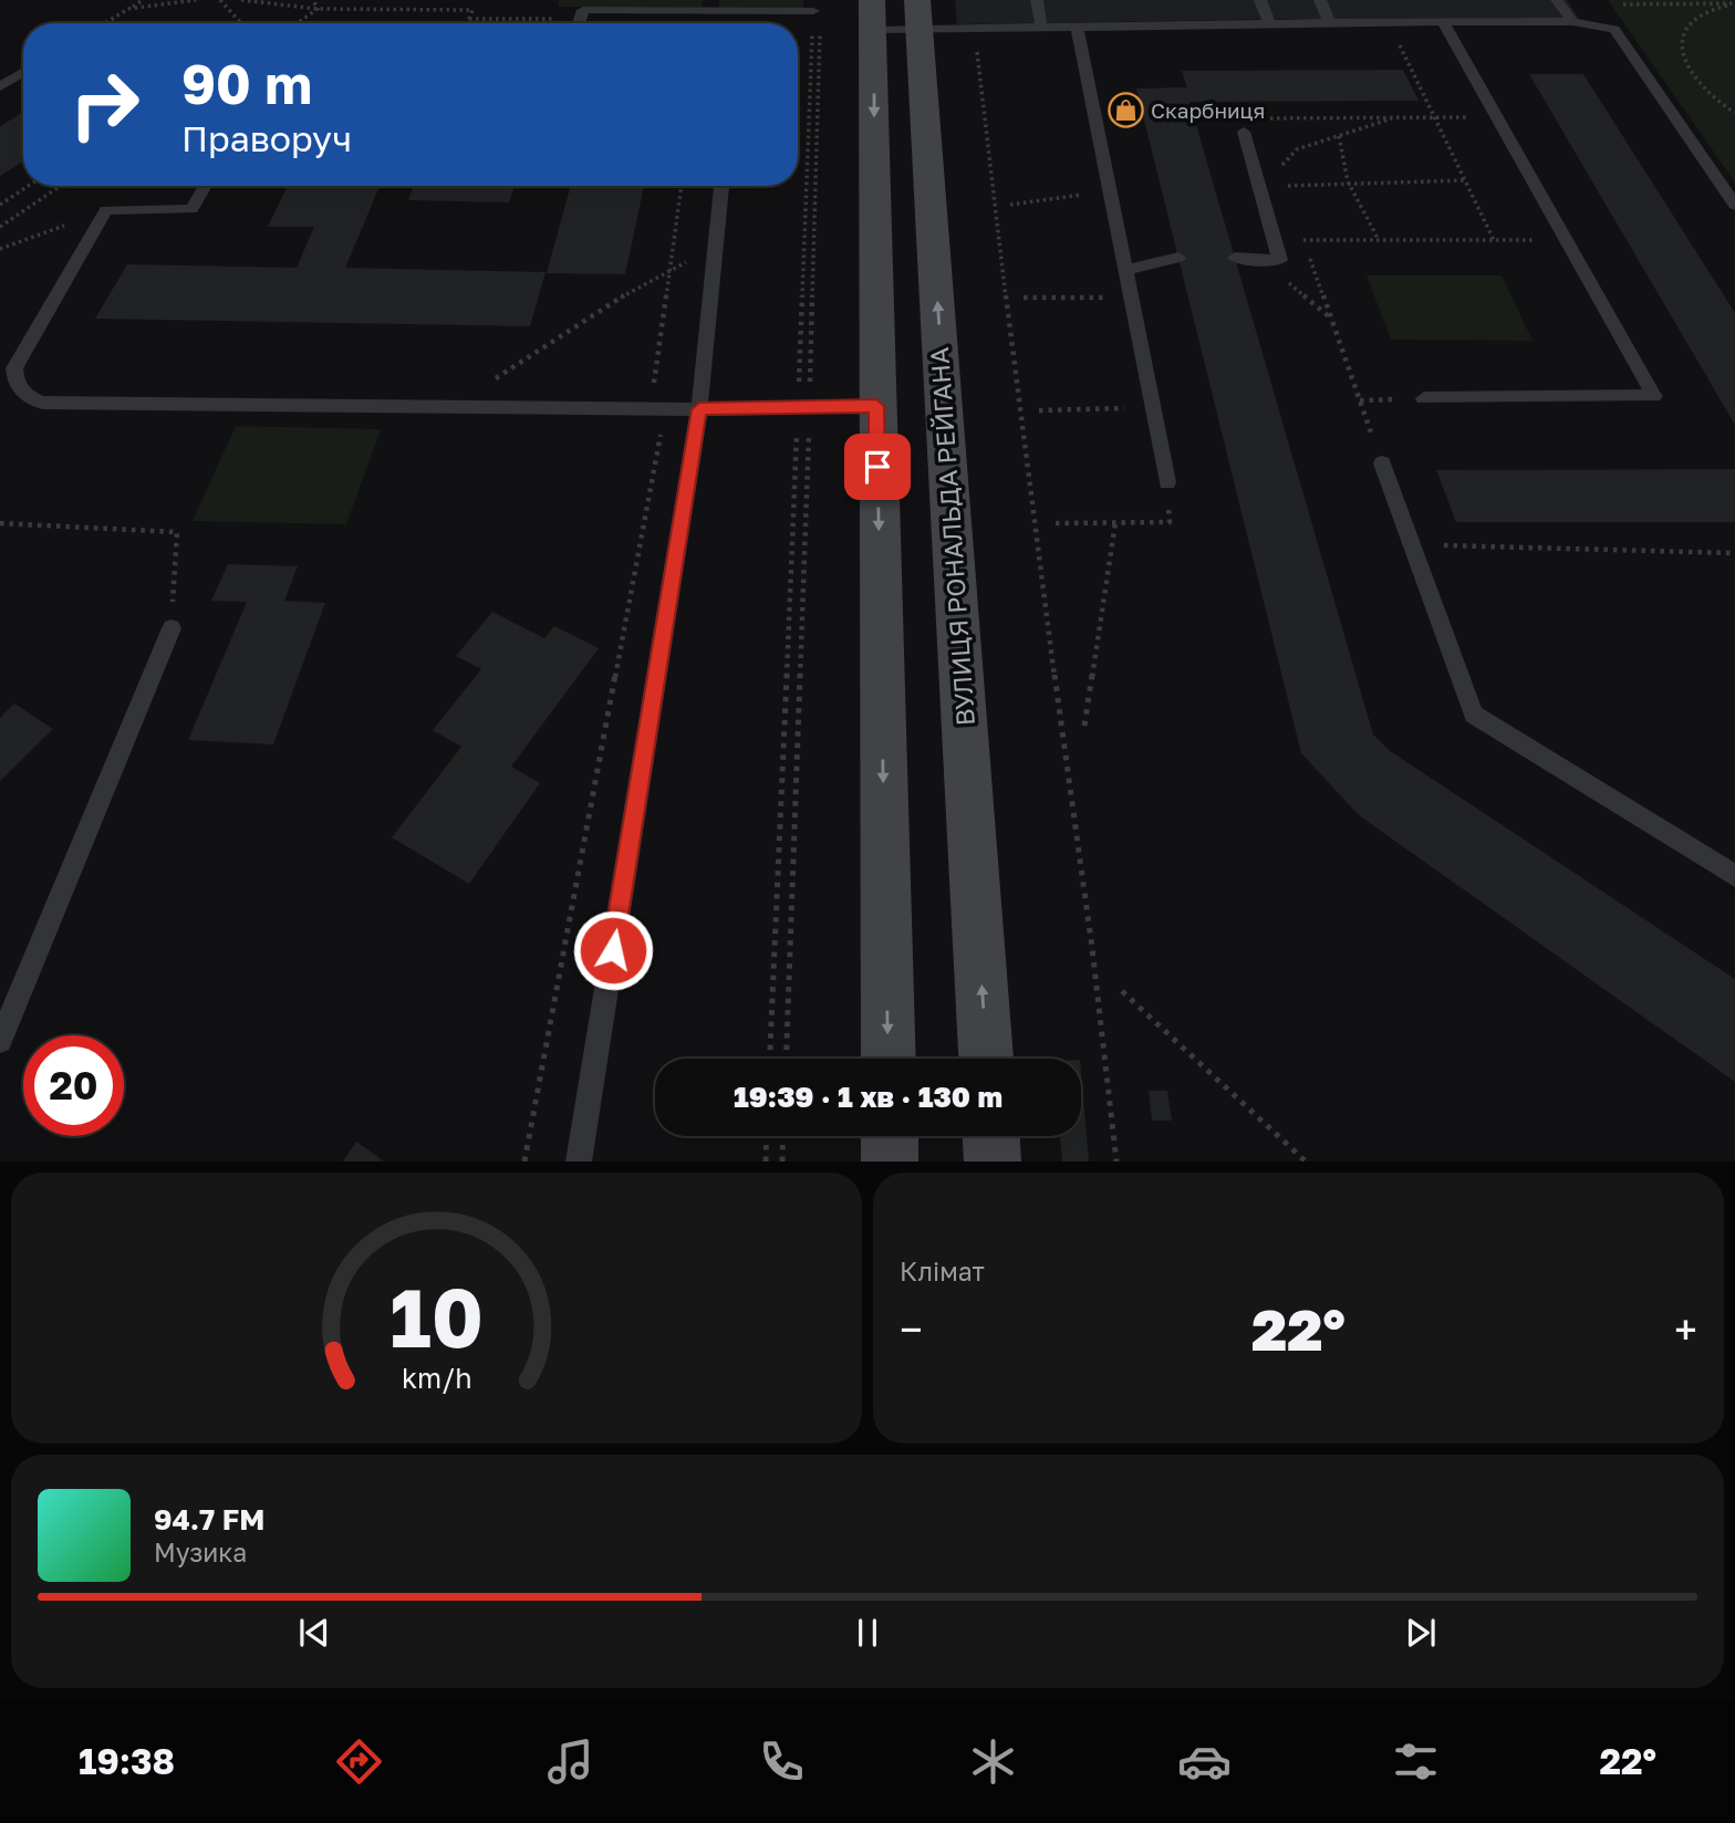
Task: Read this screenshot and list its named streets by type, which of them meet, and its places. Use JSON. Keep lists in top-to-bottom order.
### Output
{
  "streets": {
    "main road": ["ВУЛИЦЯ РОНАЛЬДА РЕЙГАНА"]
  },
  "places": {
    "shop": ["Скарбниця"]
  },
  "page": {
    "turn": ["90 m", "Праворуч"],
    "limit": "20",
    "trip": "19:39 · 1 хв · 130 m",
    "tile": "Клімат",
    "heat": ["−", "22°", "+"],
    "song": ["94.7 FM", "Музика"],
    "tabs": ["19:38", "22°"],
    "gauge": ["10", "km/h"]
  }
}
